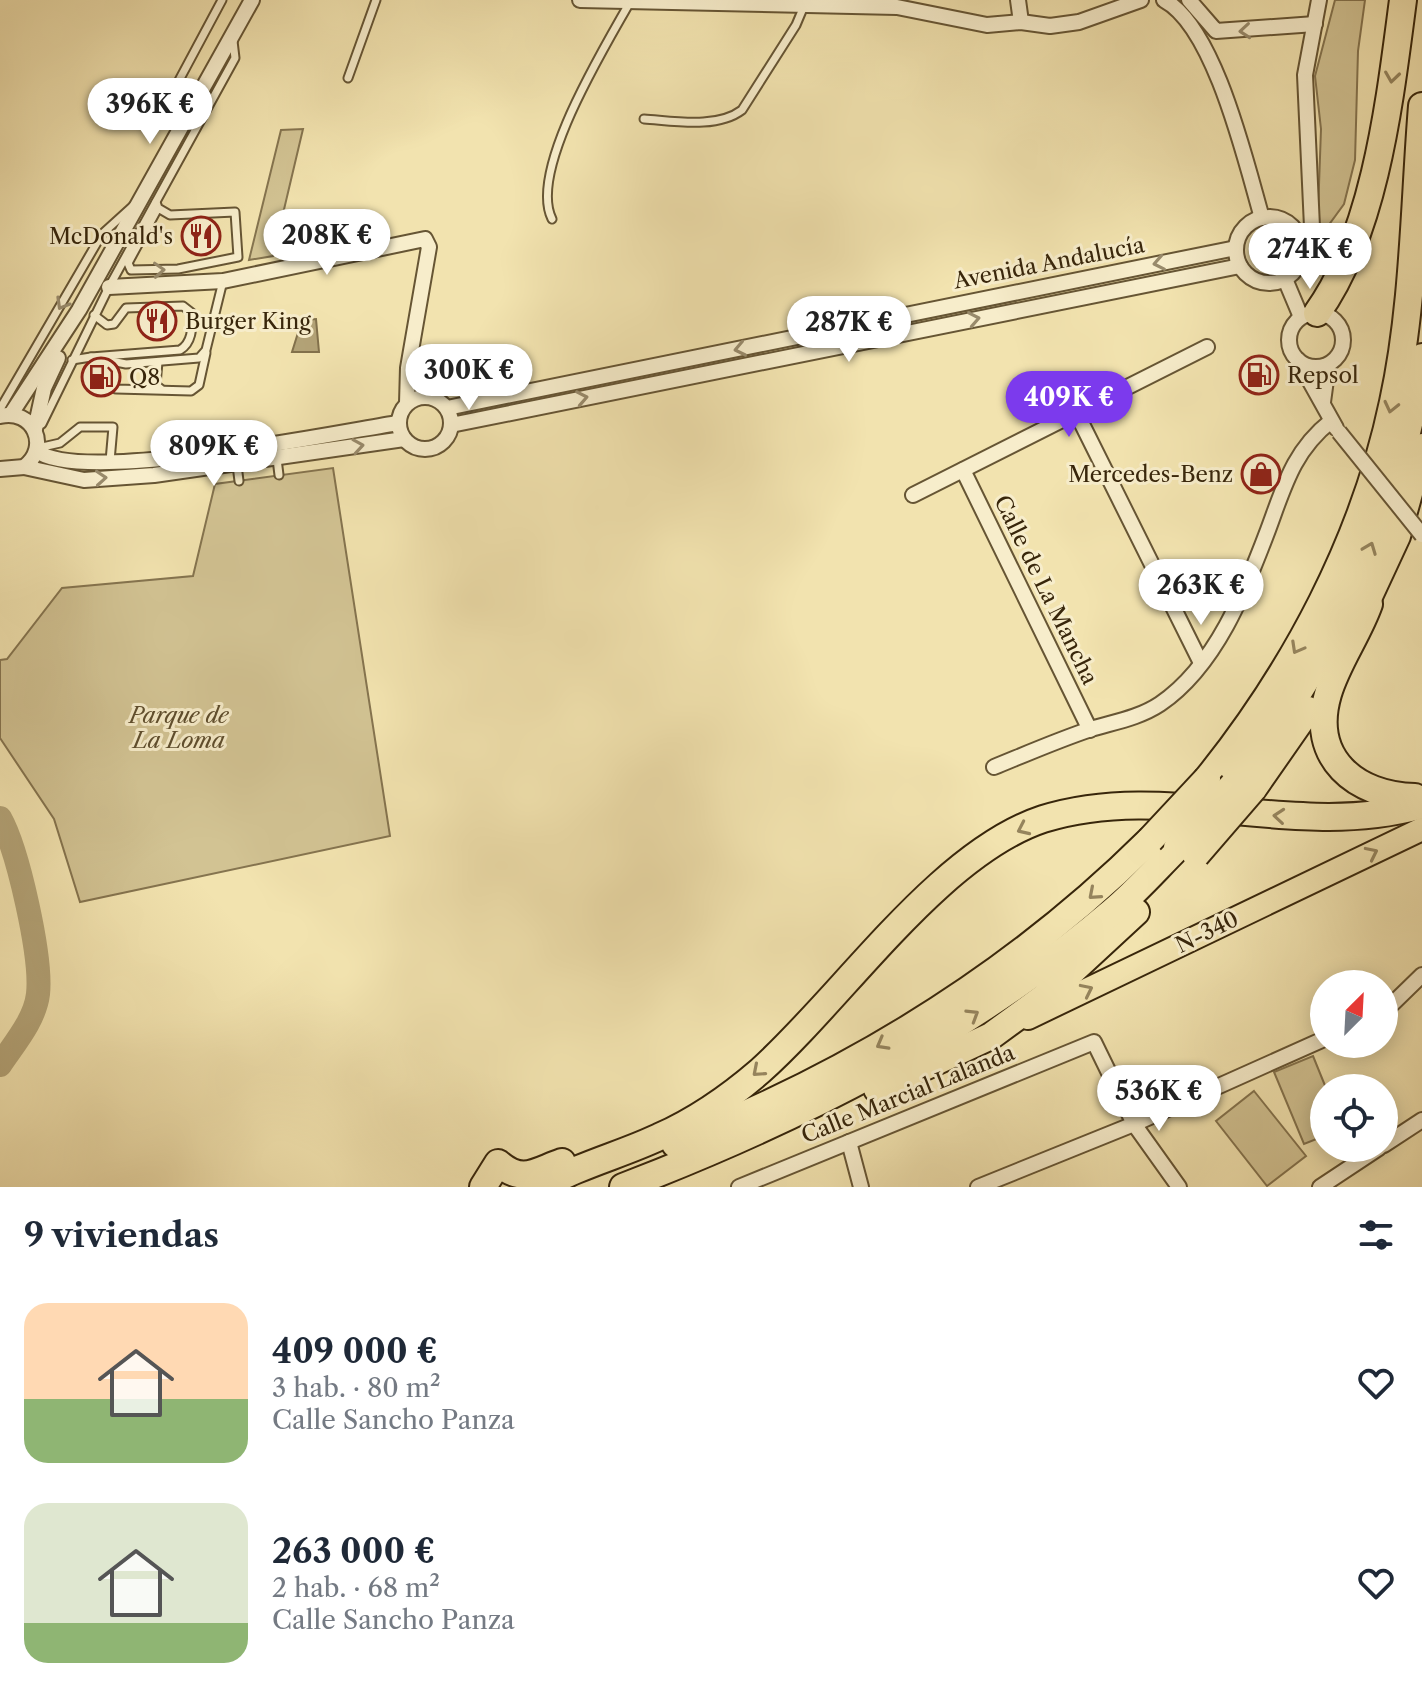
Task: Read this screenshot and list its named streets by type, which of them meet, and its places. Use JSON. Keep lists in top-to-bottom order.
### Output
{
  "streets": {
    "main road": ["N-340"],
    "street": ["Avenida Andalucía", "Calle de La Mancha", "Calle Marcial Lalanda"]
  },
  "one_way": ["N-340"],
  "parks": ["Parque de La Loma"],
  "places": {
    "restaurant": ["McDonald's", "Burger King"],
    "fuel station": ["Repsol", "Q8"],
    "shop": ["Mercedes-Benz"]
  },
  "north": "top right",
  "page": {
    "price": [
      "396K €",
      "208K €",
      "274K €",
      "287K €",
      "300K €",
      "409K €",
      "809K €",
      "263K €",
      "536K €"
    ],
    "heading": "9 viviendas",
    "list": [
      {
        "name": "409 000 €",
        "note": "3 hab. · 80 m² · Calle Sancho Panza"
      },
      {
        "name": "263 000 €",
        "note": "2 hab. · 68 m² · Calle Sancho Panza"
      }
    ]
  }
}
